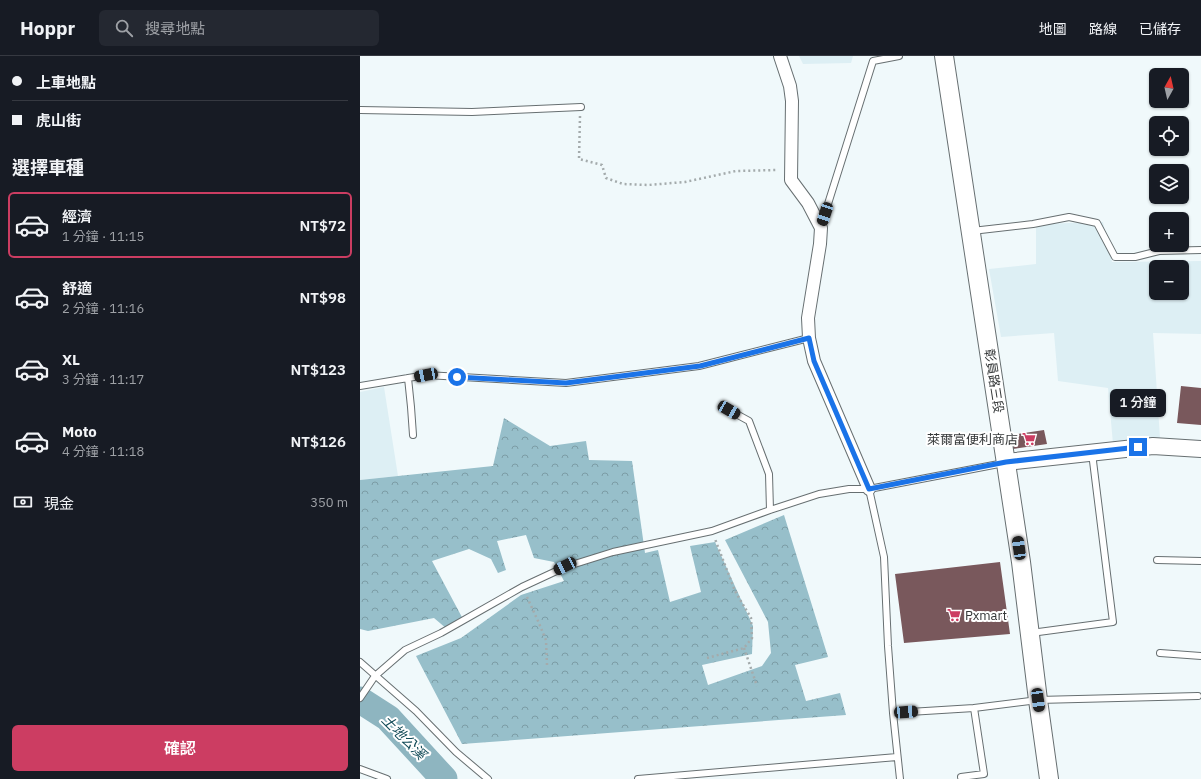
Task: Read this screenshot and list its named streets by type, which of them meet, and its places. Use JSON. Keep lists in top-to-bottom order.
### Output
{
  "streets": {
    "main road": ["彰員路三段"]
  },
  "water": ["土地公溪"],
  "places": {
    "supermarket": ["萊爾富便利商店", "Pxmart"]
  },
  "north": "top",
  "page": {
    "header": "Hoppr",
    "search": "搜尋地點",
    "nav": ["地圖", "路線", "已儲存"],
    "banner": ["上車地點", "虎山街"],
    "map_buttons": ["+", "−"],
    "heading": "選擇車種",
    "list": [
      {
        "name": "經濟",
        "note": "1 分鐘 · 11:15",
        "value": "NT$72"
      },
      {
        "name": "舒適",
        "note": "2 分鐘 · 11:16",
        "value": "NT$98"
      },
      {
        "name": "XL",
        "note": "3 分鐘 · 11:17",
        "value": "NT$123"
      },
      {
        "name": "Moto",
        "note": "4 分鐘 · 11:18",
        "value": "NT$126"
      }
    ],
    "bubble": "1 分鐘",
    "pay": ["現金", "350 m"],
    "buttons": "確認"
  }
}
